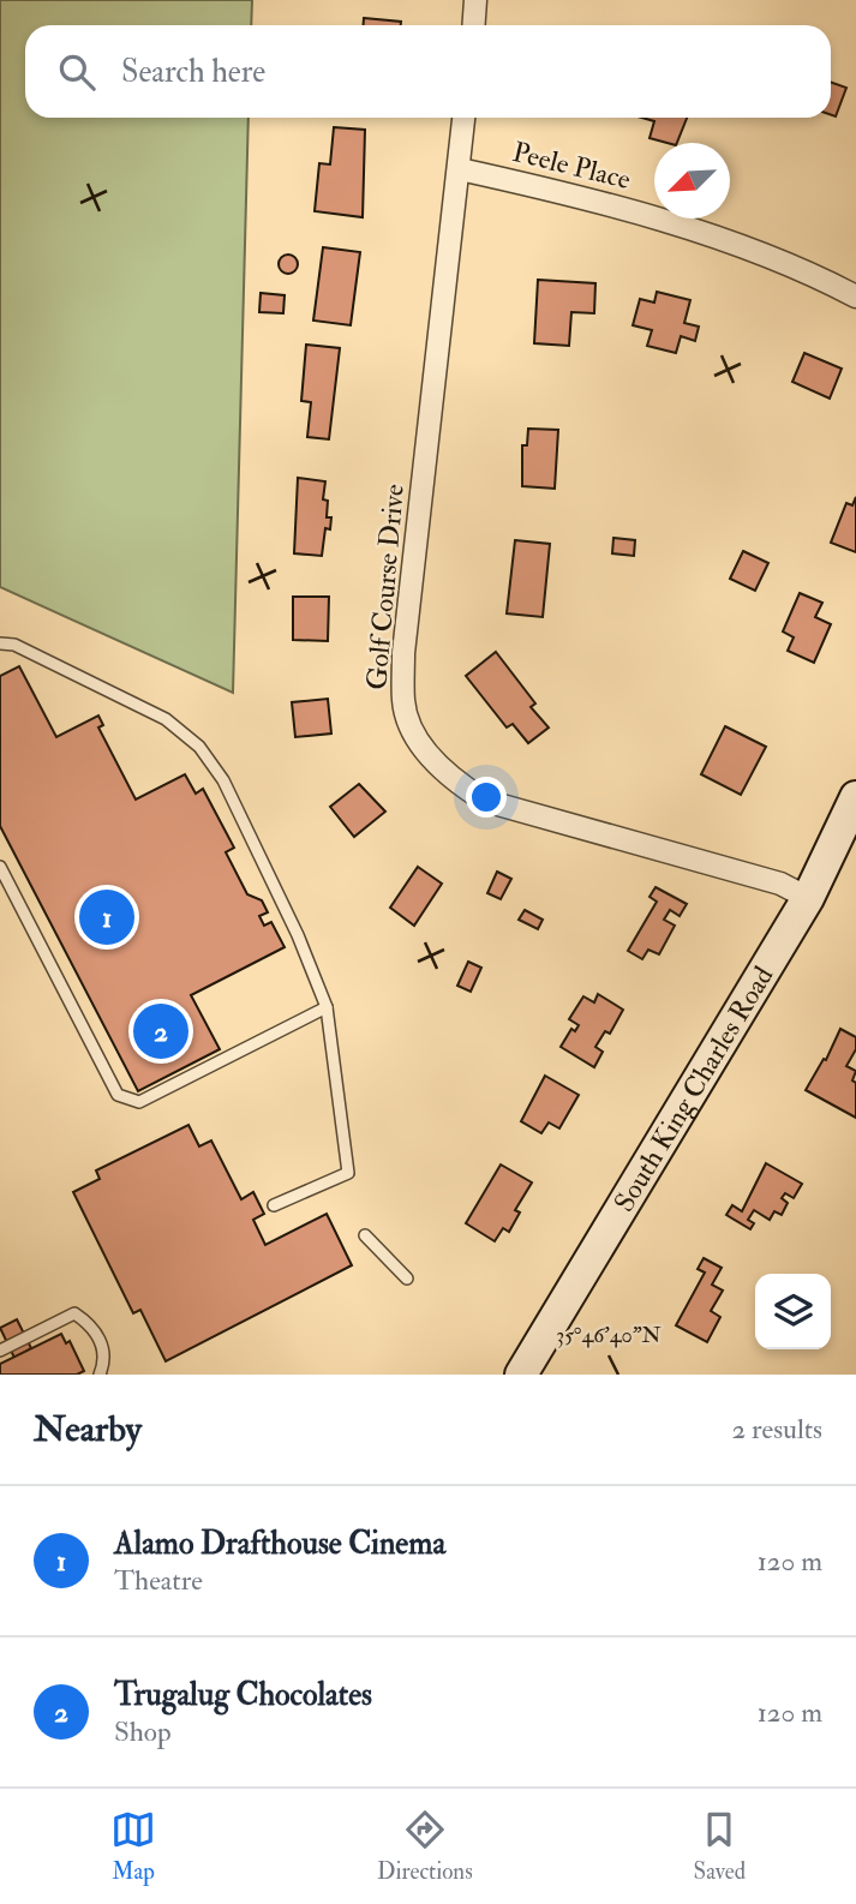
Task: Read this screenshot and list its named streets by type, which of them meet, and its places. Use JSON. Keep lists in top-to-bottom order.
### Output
{
  "streets": {
    "street": ["Peele Place", "Golf Course Drive", "South King Charles Road"]
  },
  "crossings": [
    ["Peele Place", "Golf Course Drive"],
    ["Golf Course Drive", "South King Charles Road"]
  ],
  "north": "bottom left",
  "page": {
    "search": "Search here",
    "pins": ["1", "2"],
    "heading": ["Nearby", "2 results"],
    "list": [
      {
        "mark": "1",
        "name": "Alamo Drafthouse Cinema",
        "note": "Theatre",
        "value": "120 m"
      },
      {
        "mark": "2",
        "name": "Trugalug Chocolates",
        "note": "Shop",
        "value": "120 m"
      }
    ],
    "nav": ["Map", "Directions", "Saved"]
  },
  "coordinates": ["35°46'40\"N"]
}
